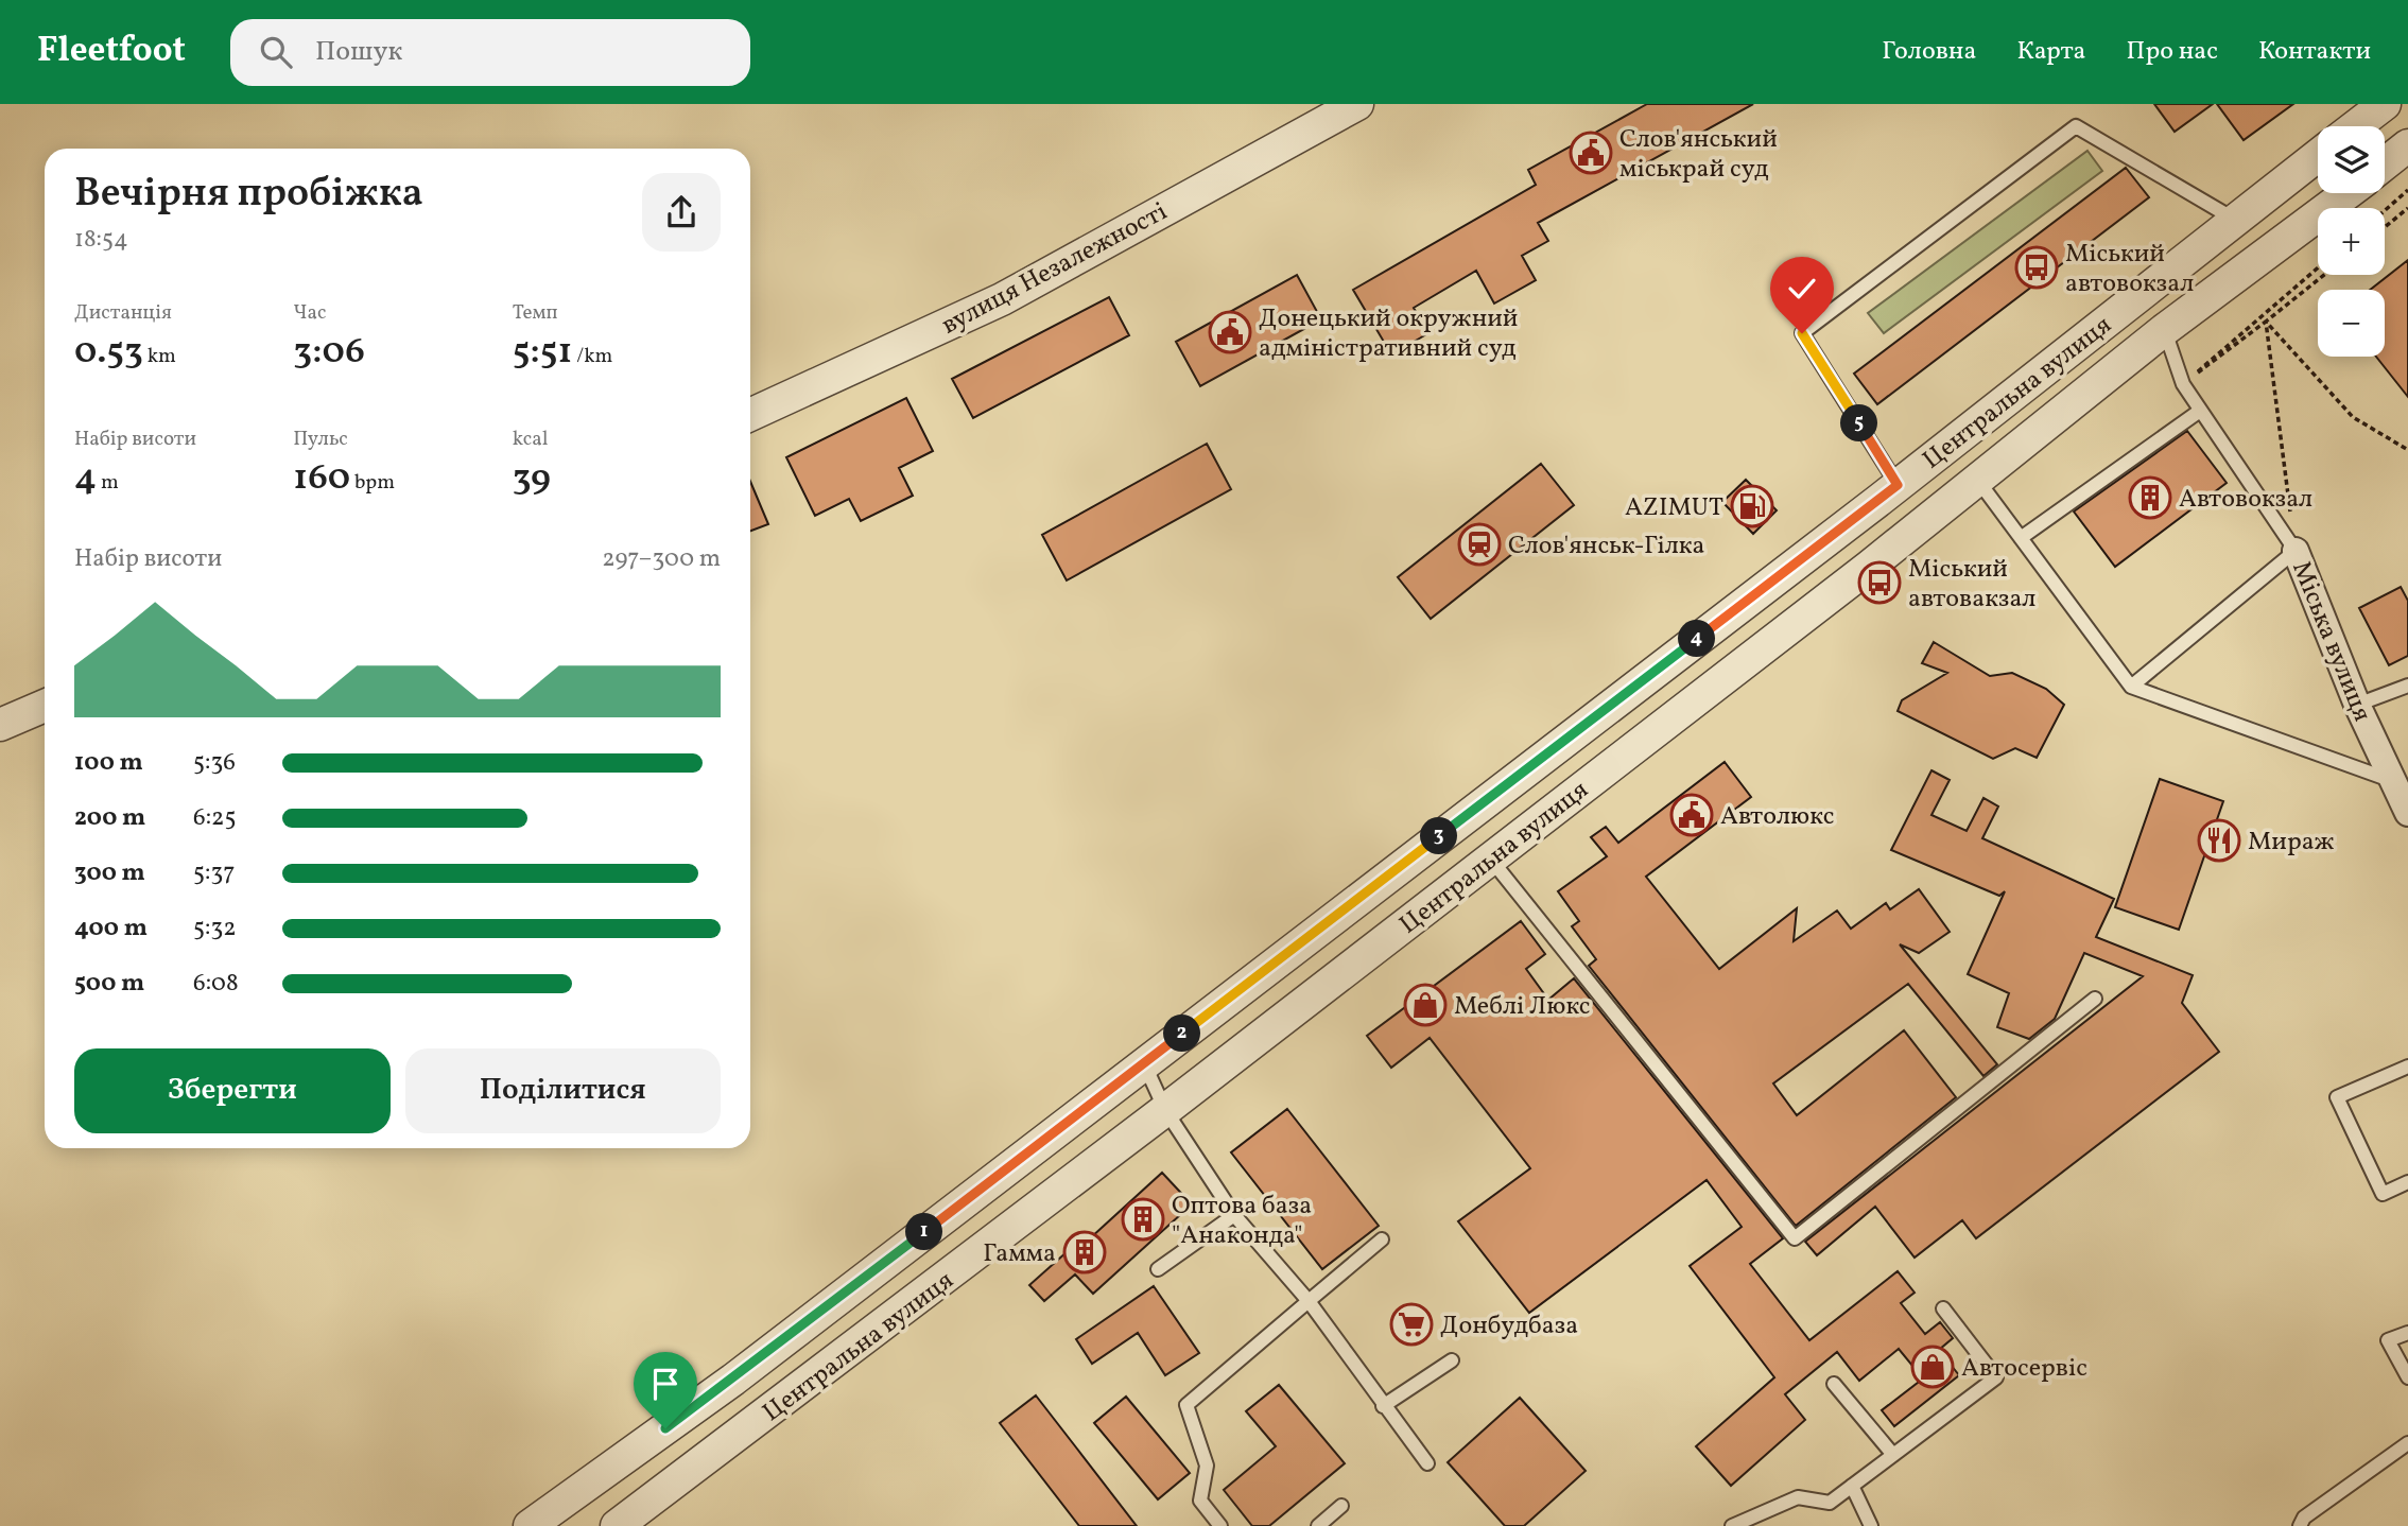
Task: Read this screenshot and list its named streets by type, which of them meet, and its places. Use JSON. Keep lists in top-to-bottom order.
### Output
{
  "streets": {
    "street": ["вулиця Незалежності", "Центральна вулиця", "Міська вулиця"]
  },
  "places": {
    "public building": ["Слов'янський міськрай суд", "Донецький окружний адміністративний суд", "Автолюкс"],
    "bus stop": ["Міський автовокзал", "Міський автовакзал"],
    "building": ["Автовокзал", "Оптова база \"Анаконда\"", "Гамма"],
    "fuel station": ["AZIMUT"],
    "station": ["Слов'янськ-Гілка"],
    "restaurant": ["Мираж"],
    "shop": ["Меблі Люкс", "Автосервіс"],
    "supermarket": ["Донбудбаза"]
  },
  "page": {
    "header": "Fleetfoot",
    "search": "Пошук",
    "nav": [
      "Головна",
      "Карта",
      "Про нас",
      "Контакти"
    ],
    "map_buttons": ["+", "−"],
    "heading": ["Вечірня пробіжка", "18:54"],
    "stats": [
      ["Дистанція", "0.53 km"],
      ["Час", "3:06"],
      ["Темп", "5:51 /km"],
      ["Набір висоти", "4 m"],
      ["Пульс", "160 bpm"],
      ["kcal", "39"]
    ],
    "pins": [
      "5",
      "4",
      "3",
      "2",
      "1"
    ],
    "chart": ["Набір висоти", "297–300 m"],
    "list": [
      {
        "name": "100 m",
        "note": "5:36"
      },
      {
        "name": "200 m",
        "note": "6:25"
      },
      {
        "name": "300 m",
        "note": "5:37"
      },
      {
        "name": "400 m",
        "note": "5:32"
      },
      {
        "name": "500 m",
        "note": "6:08"
      }
    ],
    "buttons": ["Зберегти", "Поділитися"]
  }
}
